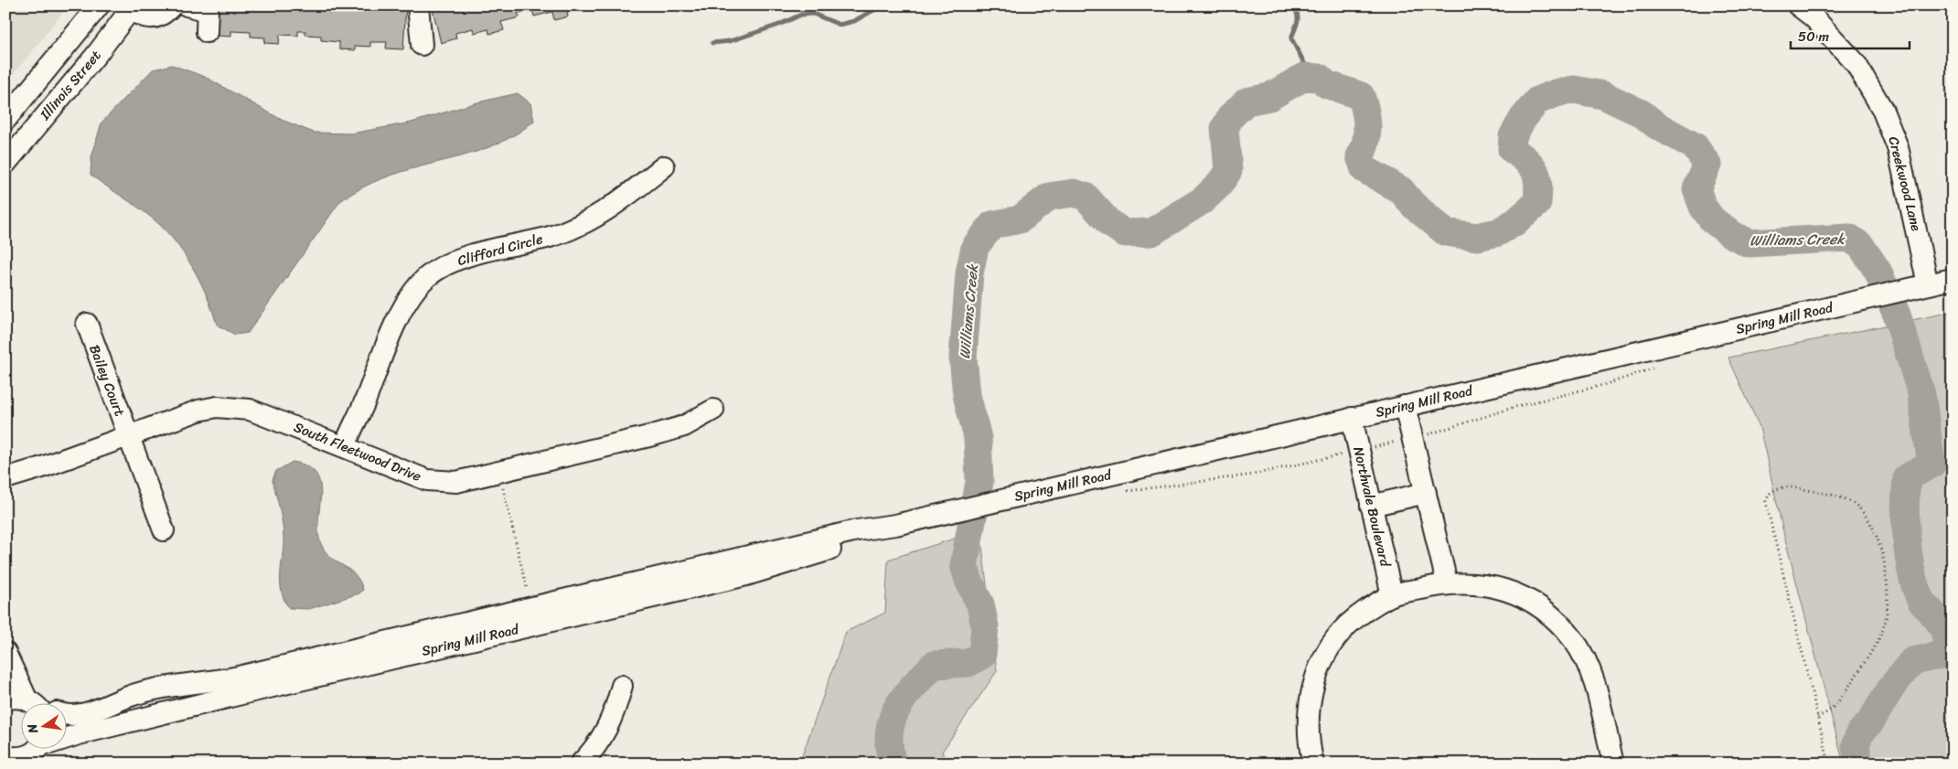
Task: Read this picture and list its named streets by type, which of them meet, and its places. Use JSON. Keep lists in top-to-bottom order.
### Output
{
  "streets": {
    "street": [
      "Illinois Street",
      "Creekwood Lane",
      "Clifford Circle",
      "Spring Mill Road",
      "Bailey Court",
      "South Fleetwood Drive",
      "Northvale Boulevard"
    ]
  },
  "crossings": [
    ["Creekwood Lane", "Spring Mill Road"],
    ["Clifford Circle", "South Fleetwood Drive"],
    ["Spring Mill Road", "Northvale Boulevard"],
    ["Bailey Court", "South Fleetwood Drive"]
  ],
  "water": ["Williams Creek"],
  "scale_bar": "50 m",
  "north": "left"
}
